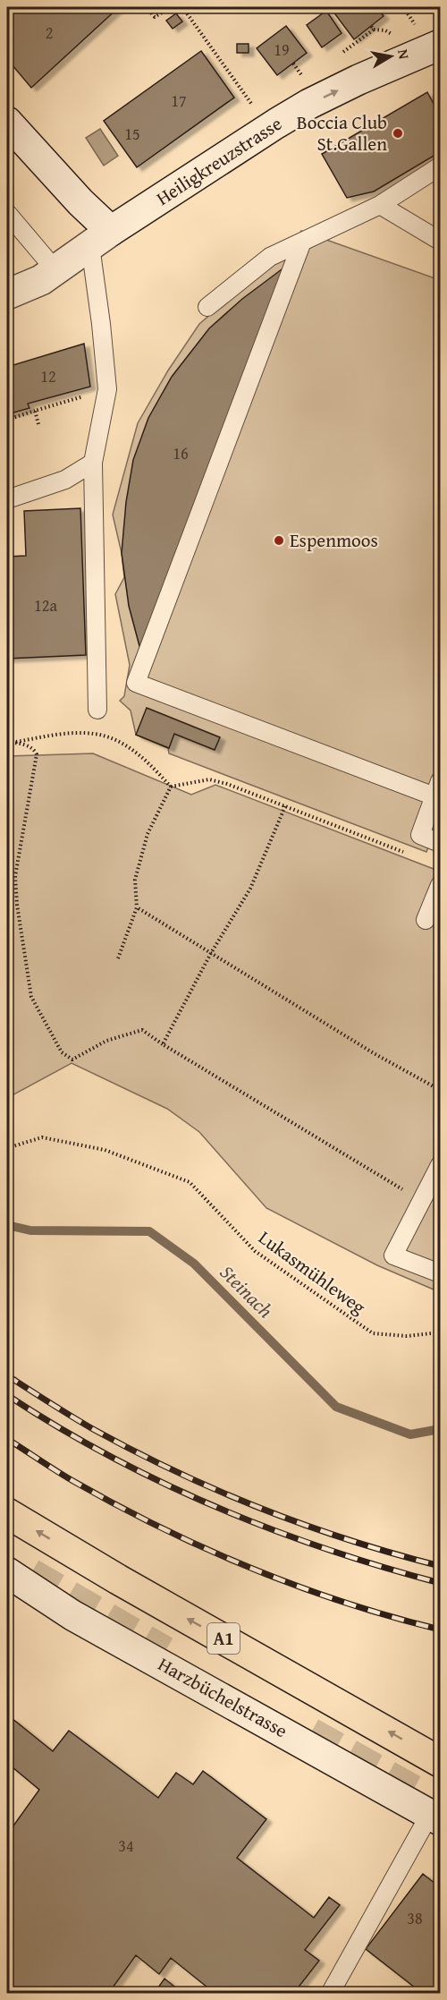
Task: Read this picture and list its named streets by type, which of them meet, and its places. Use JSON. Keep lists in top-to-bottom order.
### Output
{
  "streets": {
    "highway": ["A1"],
    "street": ["Heiligkreuzstrasse", "Harzbüchelstrasse"],
    "path": ["Lukasmühleweg"]
  },
  "one_way": ["Heiligkreuzstrasse"],
  "water": ["Steinach"],
  "places": ["Boccia Club St.Gallen", "Espenmoos"],
  "house_numbers": [
    "2",
    "19",
    "17",
    "15",
    "12",
    "16",
    "12a",
    "34",
    "38"
  ],
  "north": "right"
}
